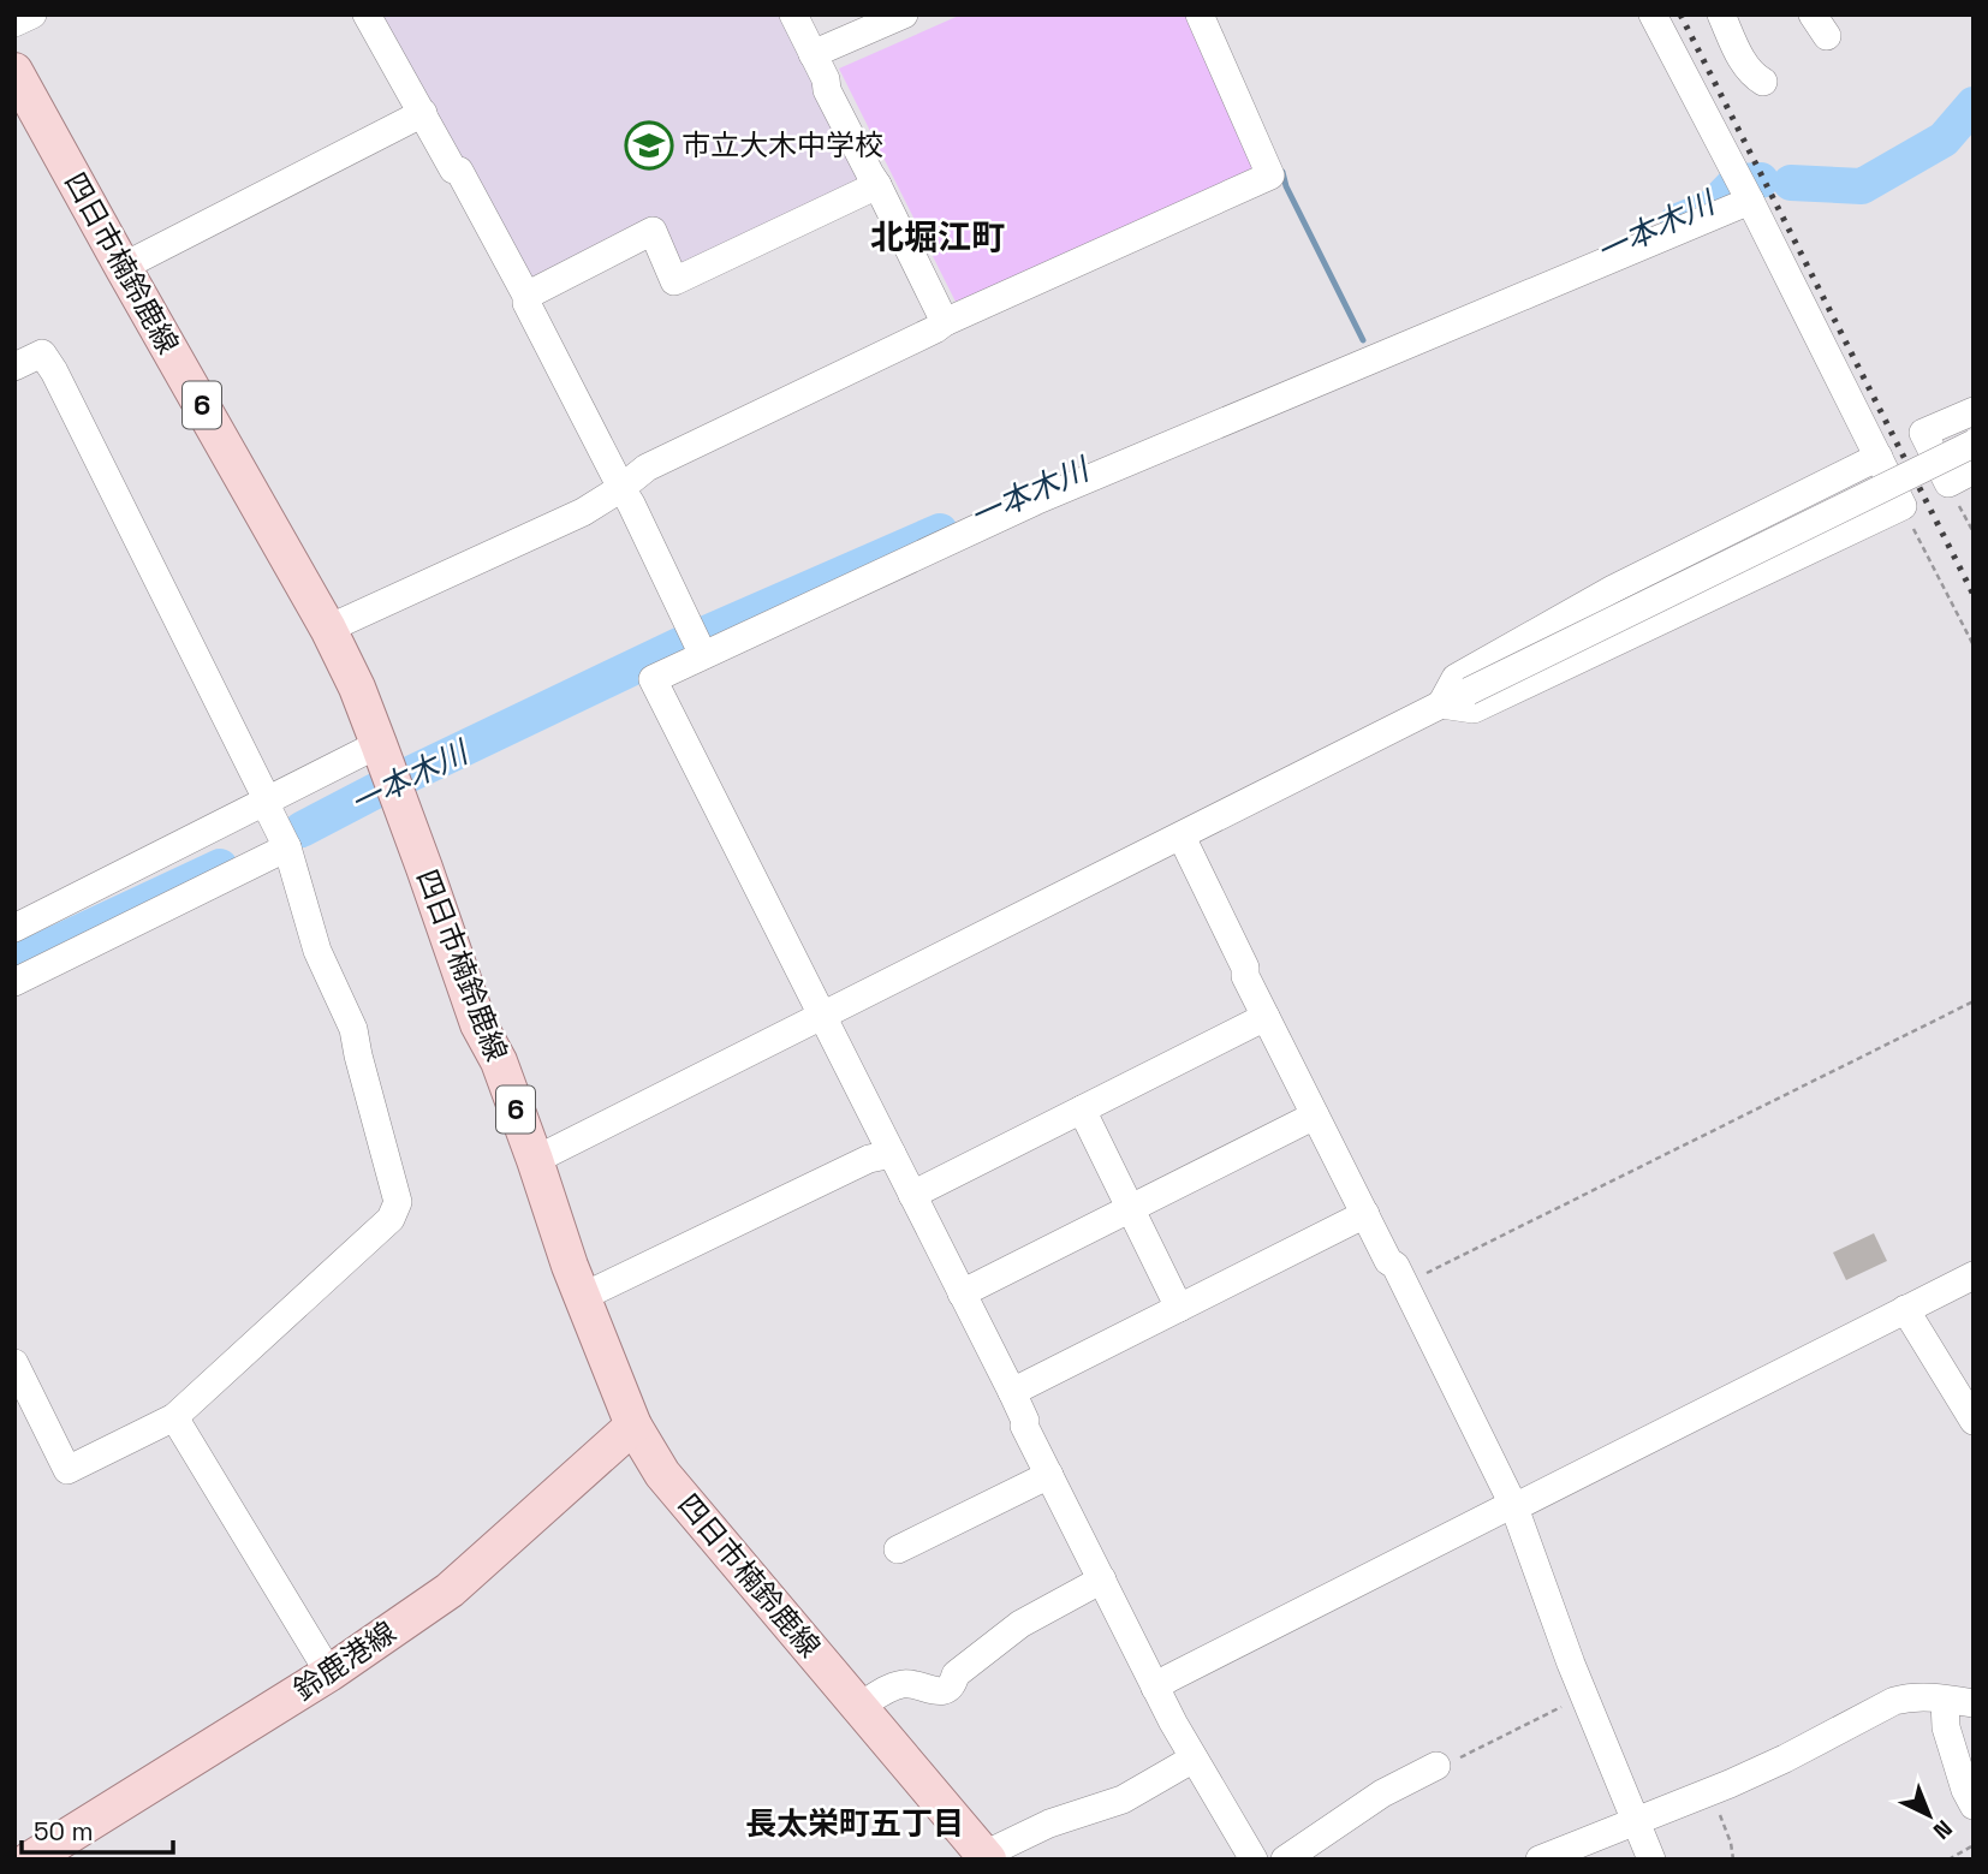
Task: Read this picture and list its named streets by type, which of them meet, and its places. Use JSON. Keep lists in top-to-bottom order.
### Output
{
  "streets": {
    "main road": ["四日市楠鈴鹿線", "6", "鈴鹿港線"]
  },
  "crossings": [
    ["四日市楠鈴鹿線", "鈴鹿港線"]
  ],
  "districts": ["北堀江町", "長太栄町五丁目"],
  "water": ["一本木川"],
  "places": {
    "school or university": ["市立大木中学校"]
  },
  "scale_bar": "50 m",
  "north": "bottom right"
}
